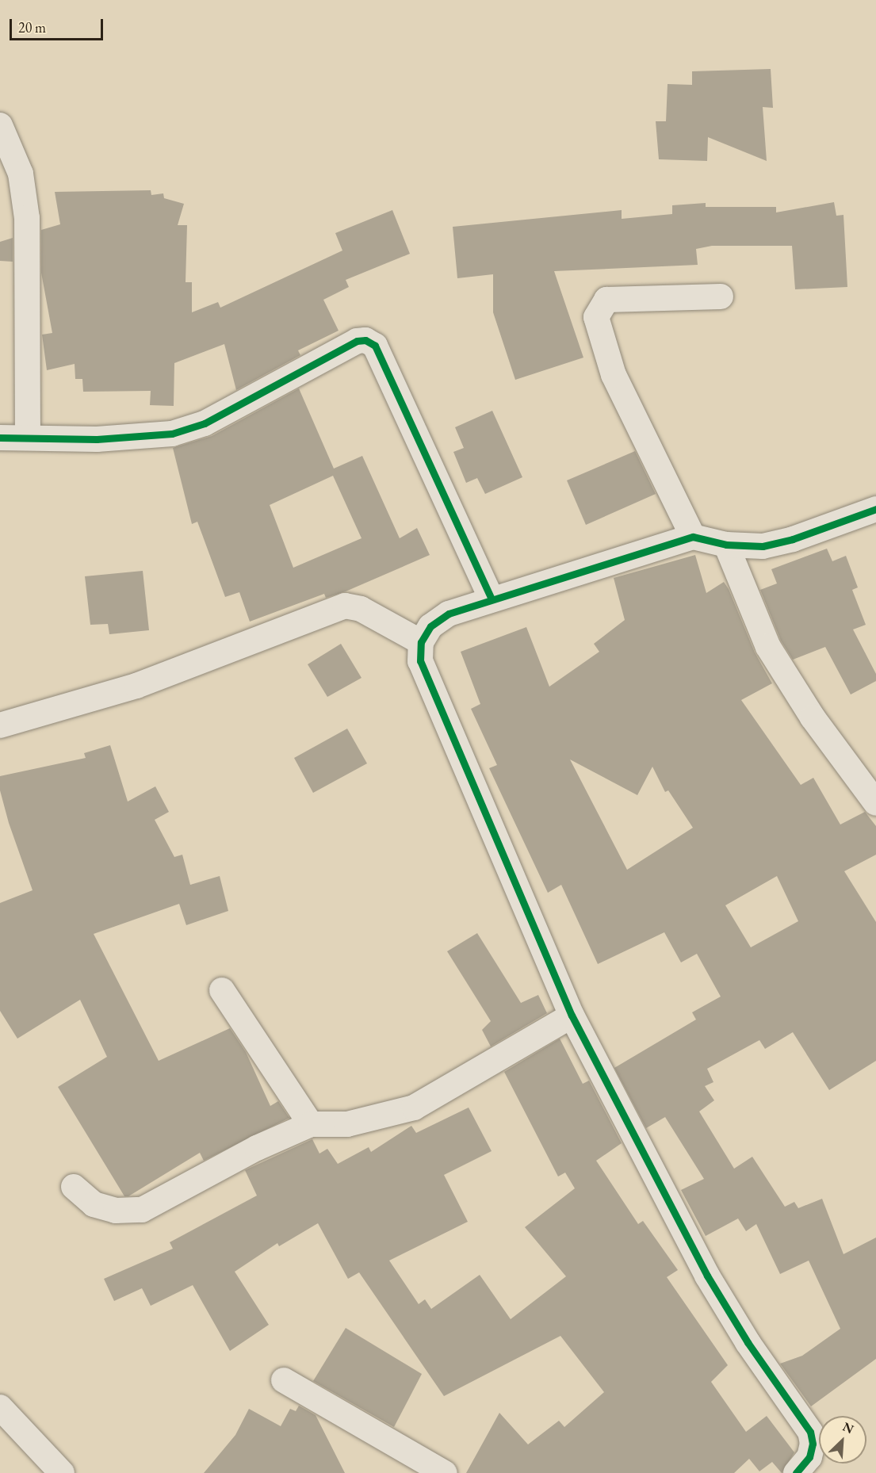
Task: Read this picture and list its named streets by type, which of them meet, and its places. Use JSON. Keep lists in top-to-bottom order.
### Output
{
  "scale_bar": "20 m",
  "north": "top right"
}
